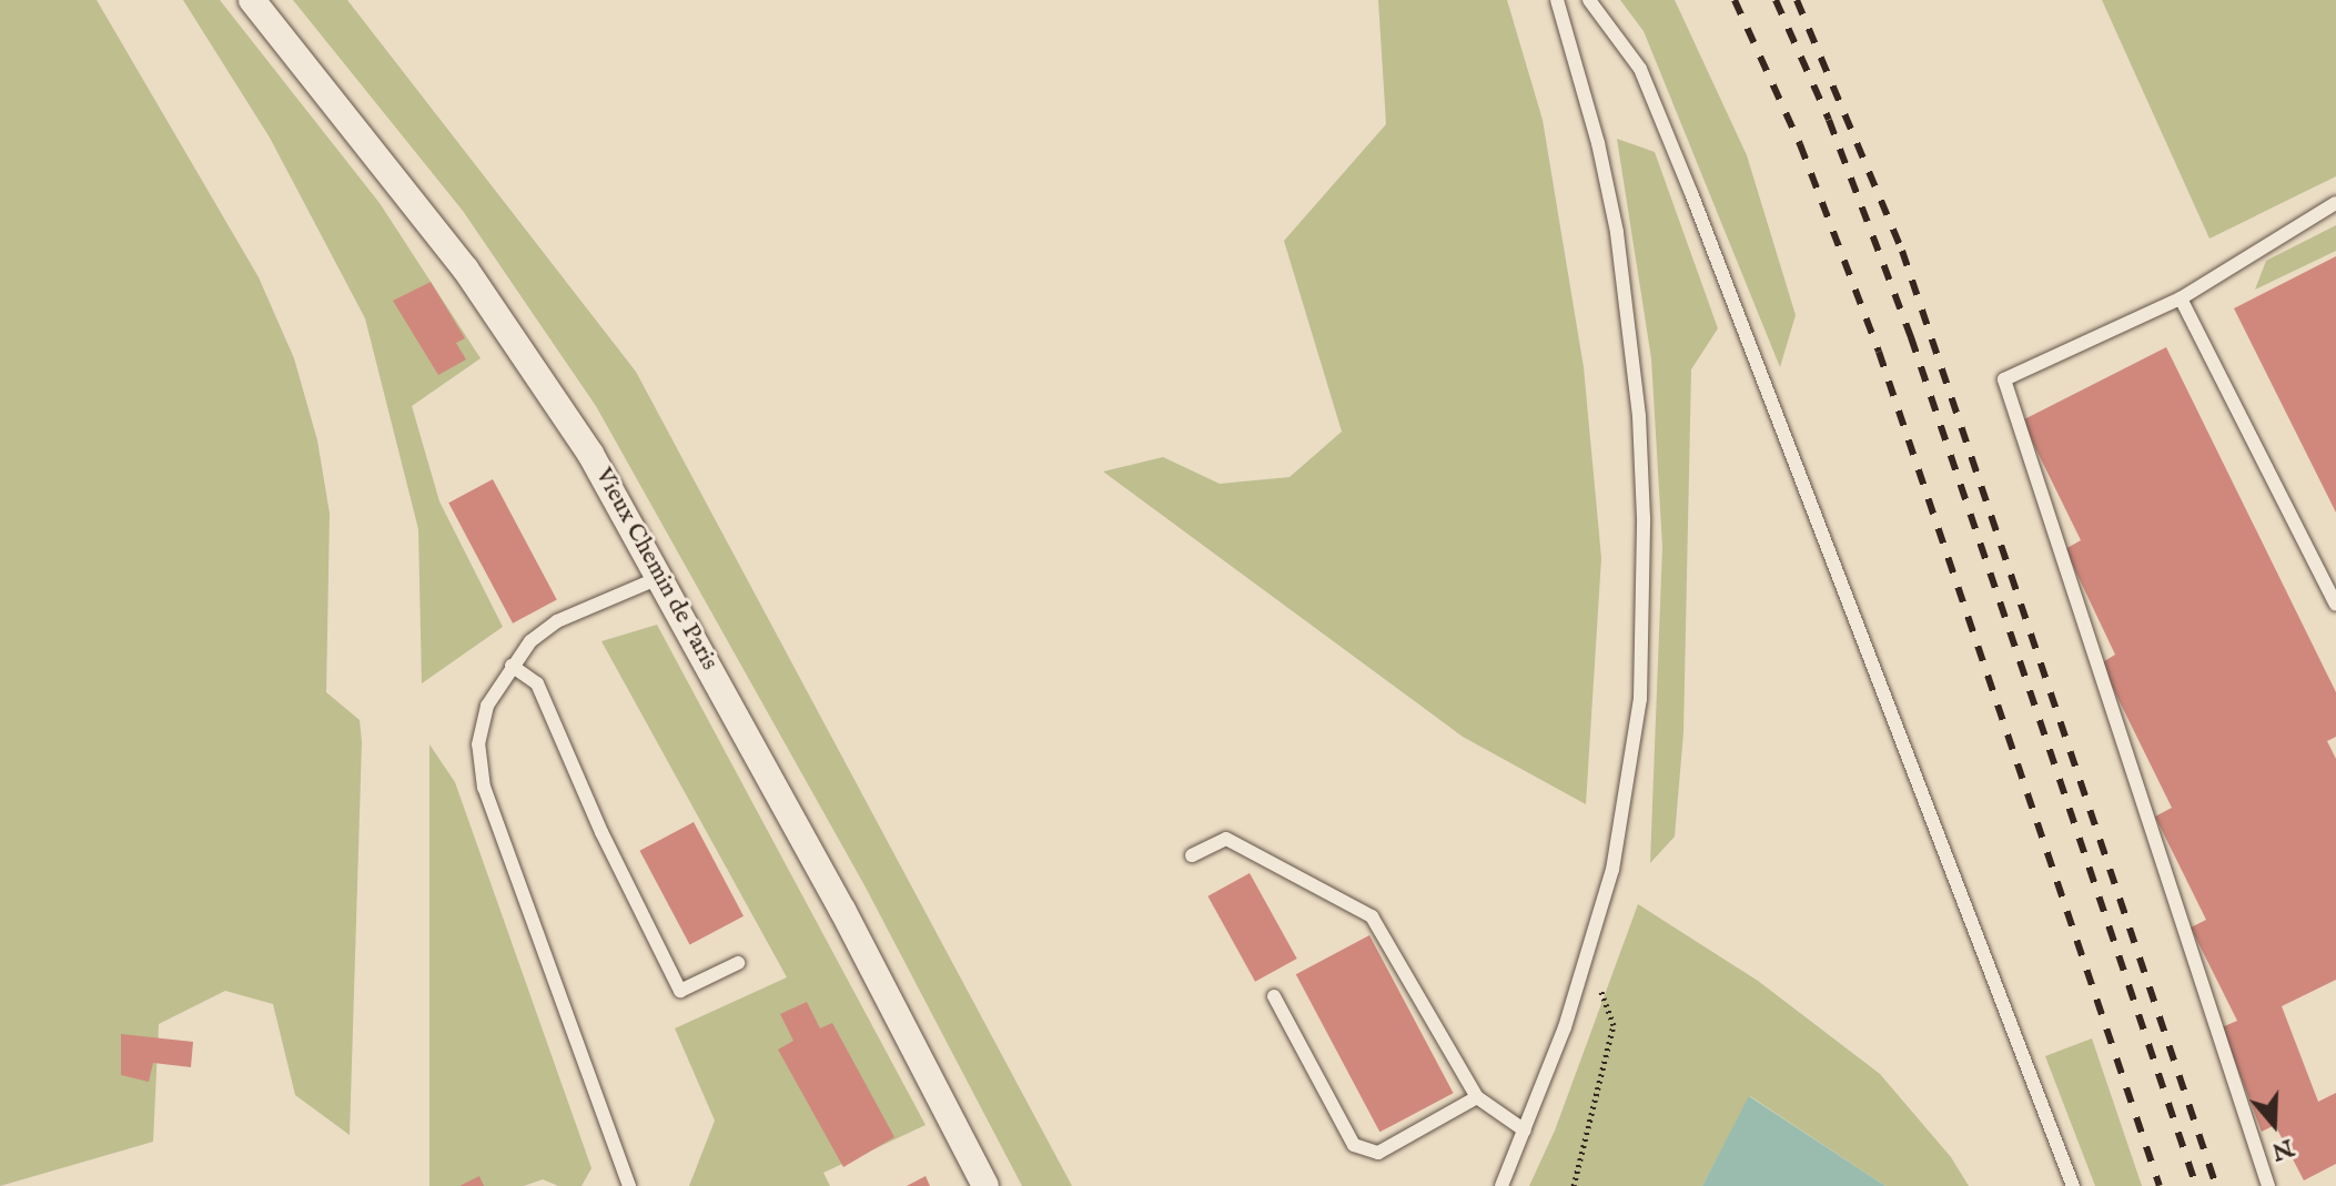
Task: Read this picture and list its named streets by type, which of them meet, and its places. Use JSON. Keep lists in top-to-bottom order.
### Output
{
  "streets": {
    "street": ["Vieux Chemin de Paris"]
  },
  "north": "bottom"
}
